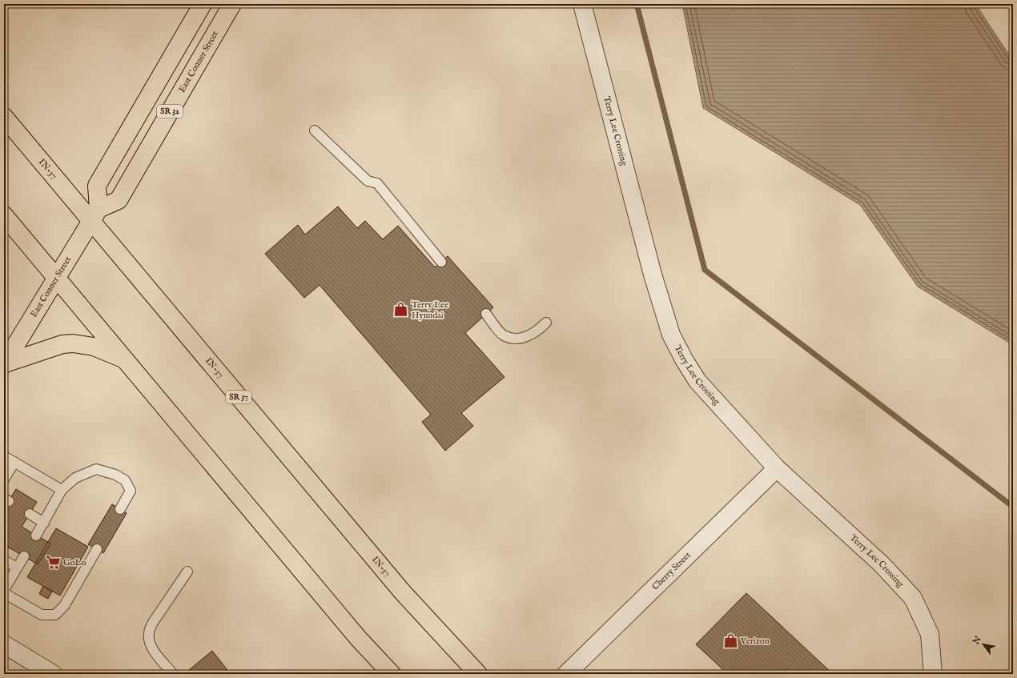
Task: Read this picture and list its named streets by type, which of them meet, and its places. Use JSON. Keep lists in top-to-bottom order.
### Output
{
  "streets": {
    "main road": [
      "East Conner Street",
      "SR 32",
      "IN-37",
      "SR 37"
    ],
    "street": ["Terry Lee Crossing", "Cherry Street"]
  },
  "crossings": [
    ["East Conner Street", "SR 32"],
    ["East Conner Street", "IN-37"],
    ["SR 32", "IN-37"],
    ["Terry Lee Crossing", "Cherry Street"]
  ],
  "places": {
    "shop": ["Terry Lee Hyundai", "Verizon"],
    "supermarket": ["GoLo"]
  },
  "north": "top left"
}
